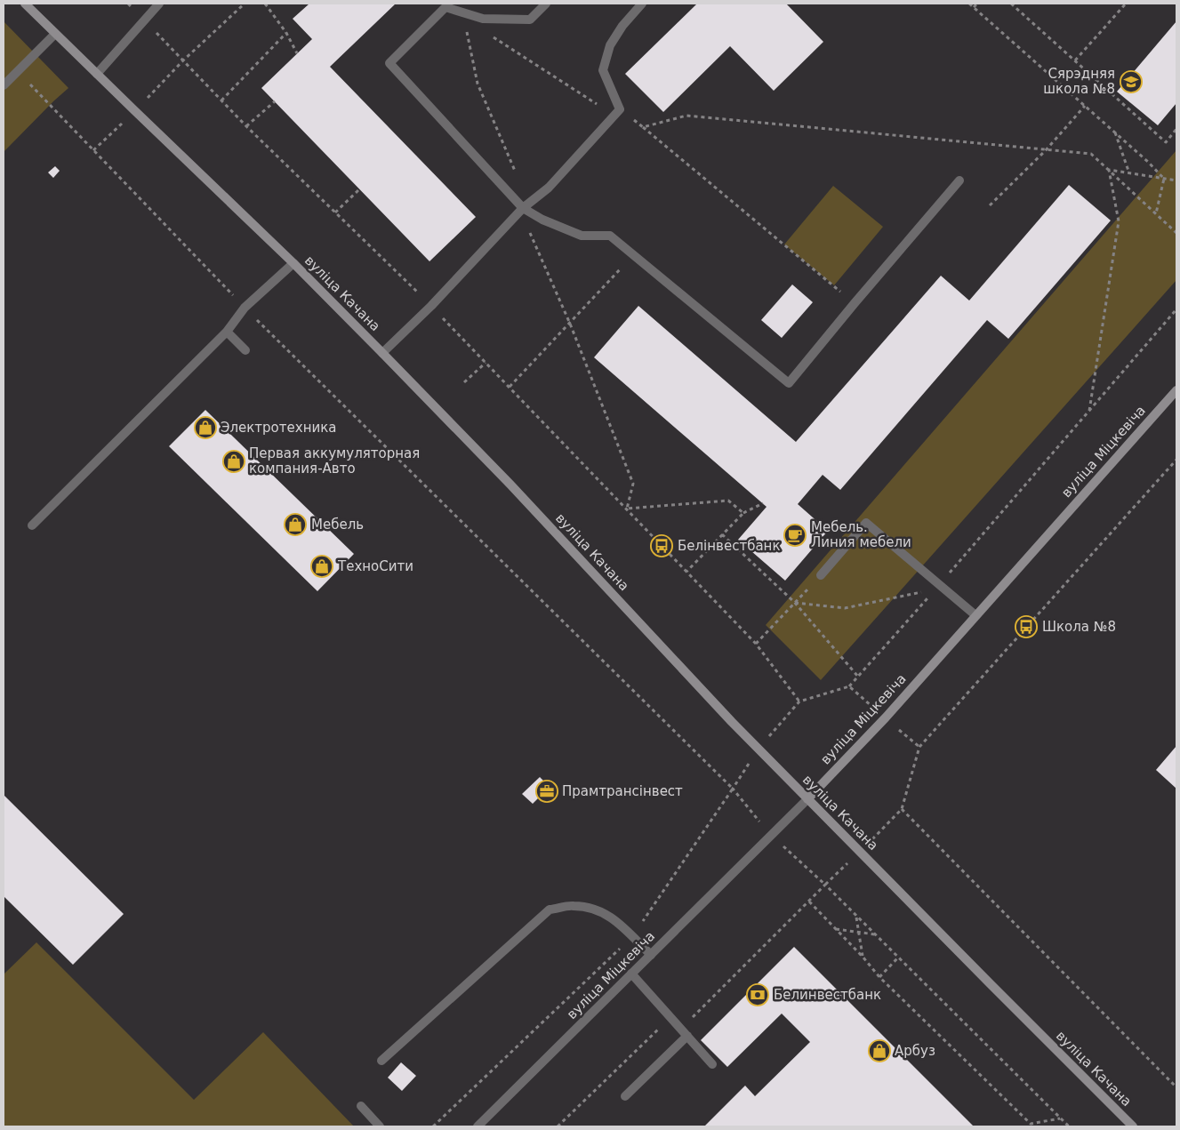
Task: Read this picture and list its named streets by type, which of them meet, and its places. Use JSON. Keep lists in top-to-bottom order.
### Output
{
  "streets": {
    "main road": ["вуліца Качана", "вуліца Міцкевіча"]
  },
  "crossings": [
    ["вуліца Качана", "вуліца Міцкевіча"]
  ],
  "places": {
    "school or university": ["Сярэдняя школа №8"],
    "shop": [
      "Электротехника",
      "Первая аккумуляторная компания-Авто",
      "Мебель",
      "ТехноСити",
      "Арбуз"
    ],
    "cafe": ["Мебель. Линия мебели"],
    "bus stop": ["Белінвестбанк", "Школа №8"],
    "office": ["Прамтрансінвест"],
    "bank": ["Белинвестбанк"]
  }
}
